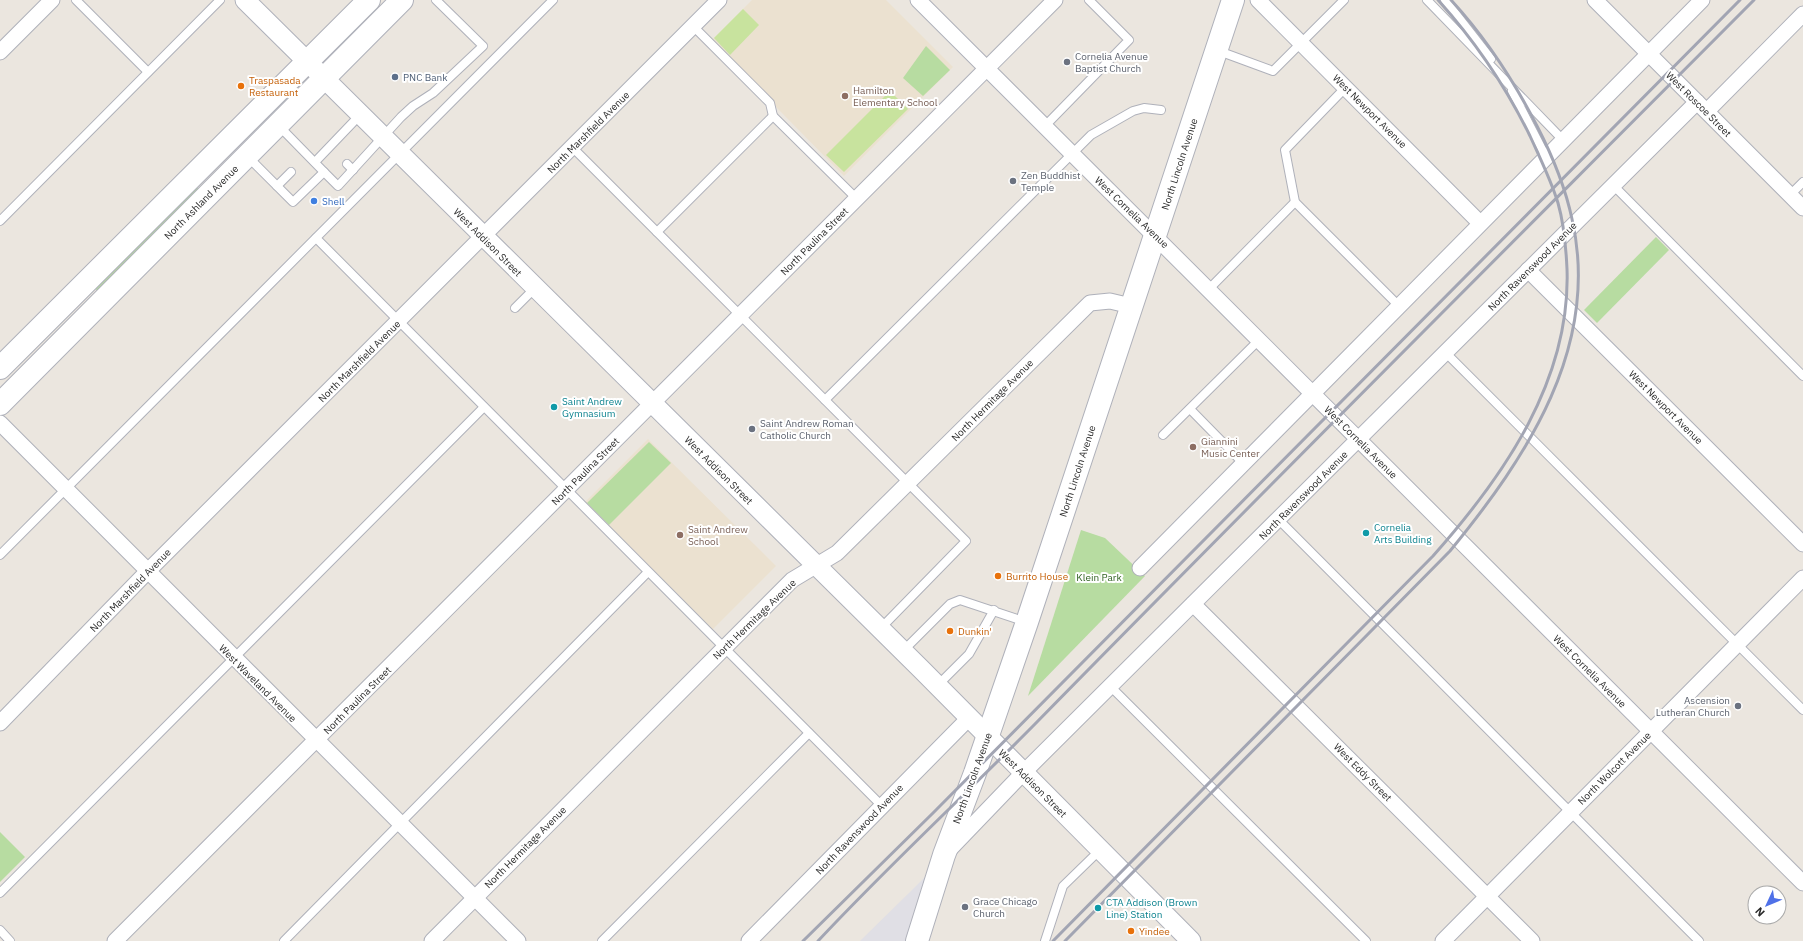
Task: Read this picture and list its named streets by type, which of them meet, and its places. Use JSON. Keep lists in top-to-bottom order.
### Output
{
  "streets": {
    "main road": ["North Lincoln Avenue", "North Ashland Avenue"],
    "street": [
      "West Roscoe Street",
      "West Newport Avenue",
      "North Marshfield Avenue",
      "West Cornelia Avenue",
      "North Paulina Street",
      "West Addison Street",
      "North Ravenswood Avenue",
      "North Hermitage Avenue",
      "West Waveland Avenue",
      "North Wolcott Avenue",
      "West Eddy Street"
    ]
  },
  "crossings": [
    ["West Roscoe Street", "North Ravenswood Avenue"],
    ["West Newport Avenue", "North Ravenswood Avenue"],
    ["North Marshfield Avenue", "West Addison Street"],
    ["North Marshfield Avenue", "West Waveland Avenue"],
    ["North Lincoln Avenue", "West Cornelia Avenue"],
    ["North Lincoln Avenue", "West Addison Street"],
    ["North Lincoln Avenue", "North Ravenswood Avenue"],
    ["North Lincoln Avenue", "North Hermitage Avenue"],
    ["North Ashland Avenue", "West Addison Street"],
    ["West Cornelia Avenue", "North Paulina Street"],
    ["West Cornelia Avenue", "North Ravenswood Avenue"],
    ["West Cornelia Avenue", "North Wolcott Avenue"],
    ["North Paulina Street", "West Addison Street"],
    ["North Paulina Street", "West Waveland Avenue"],
    ["West Addison Street", "North Ravenswood Avenue"],
    ["West Addison Street", "North Hermitage Avenue"],
    ["North Ravenswood Avenue", "West Eddy Street"],
    ["North Hermitage Avenue", "West Waveland Avenue"],
    ["North Wolcott Avenue", "West Eddy Street"]
  ],
  "parks": ["Klein Park"],
  "places": [
    "Cornelia Avenue Baptist Church",
    "PNC Bank",
    "Traspasada Restaurant",
    "Hamilton Elementary School",
    "Zen Buddhist Temple",
    "Shell",
    "Saint Andrew Gymnasium",
    "Saint Andrew Roman Catholic Church",
    "Giannini Music Center",
    "Cornelia Arts Building",
    "Saint Andrew School",
    "Burrito House",
    "Dunkin'",
    "Ascension Lutheran Church",
    "Grace Chicago Church",
    "CTA Addison (Brown Line) Station",
    "Yindee"
  ],
  "north": "bottom left"
}
